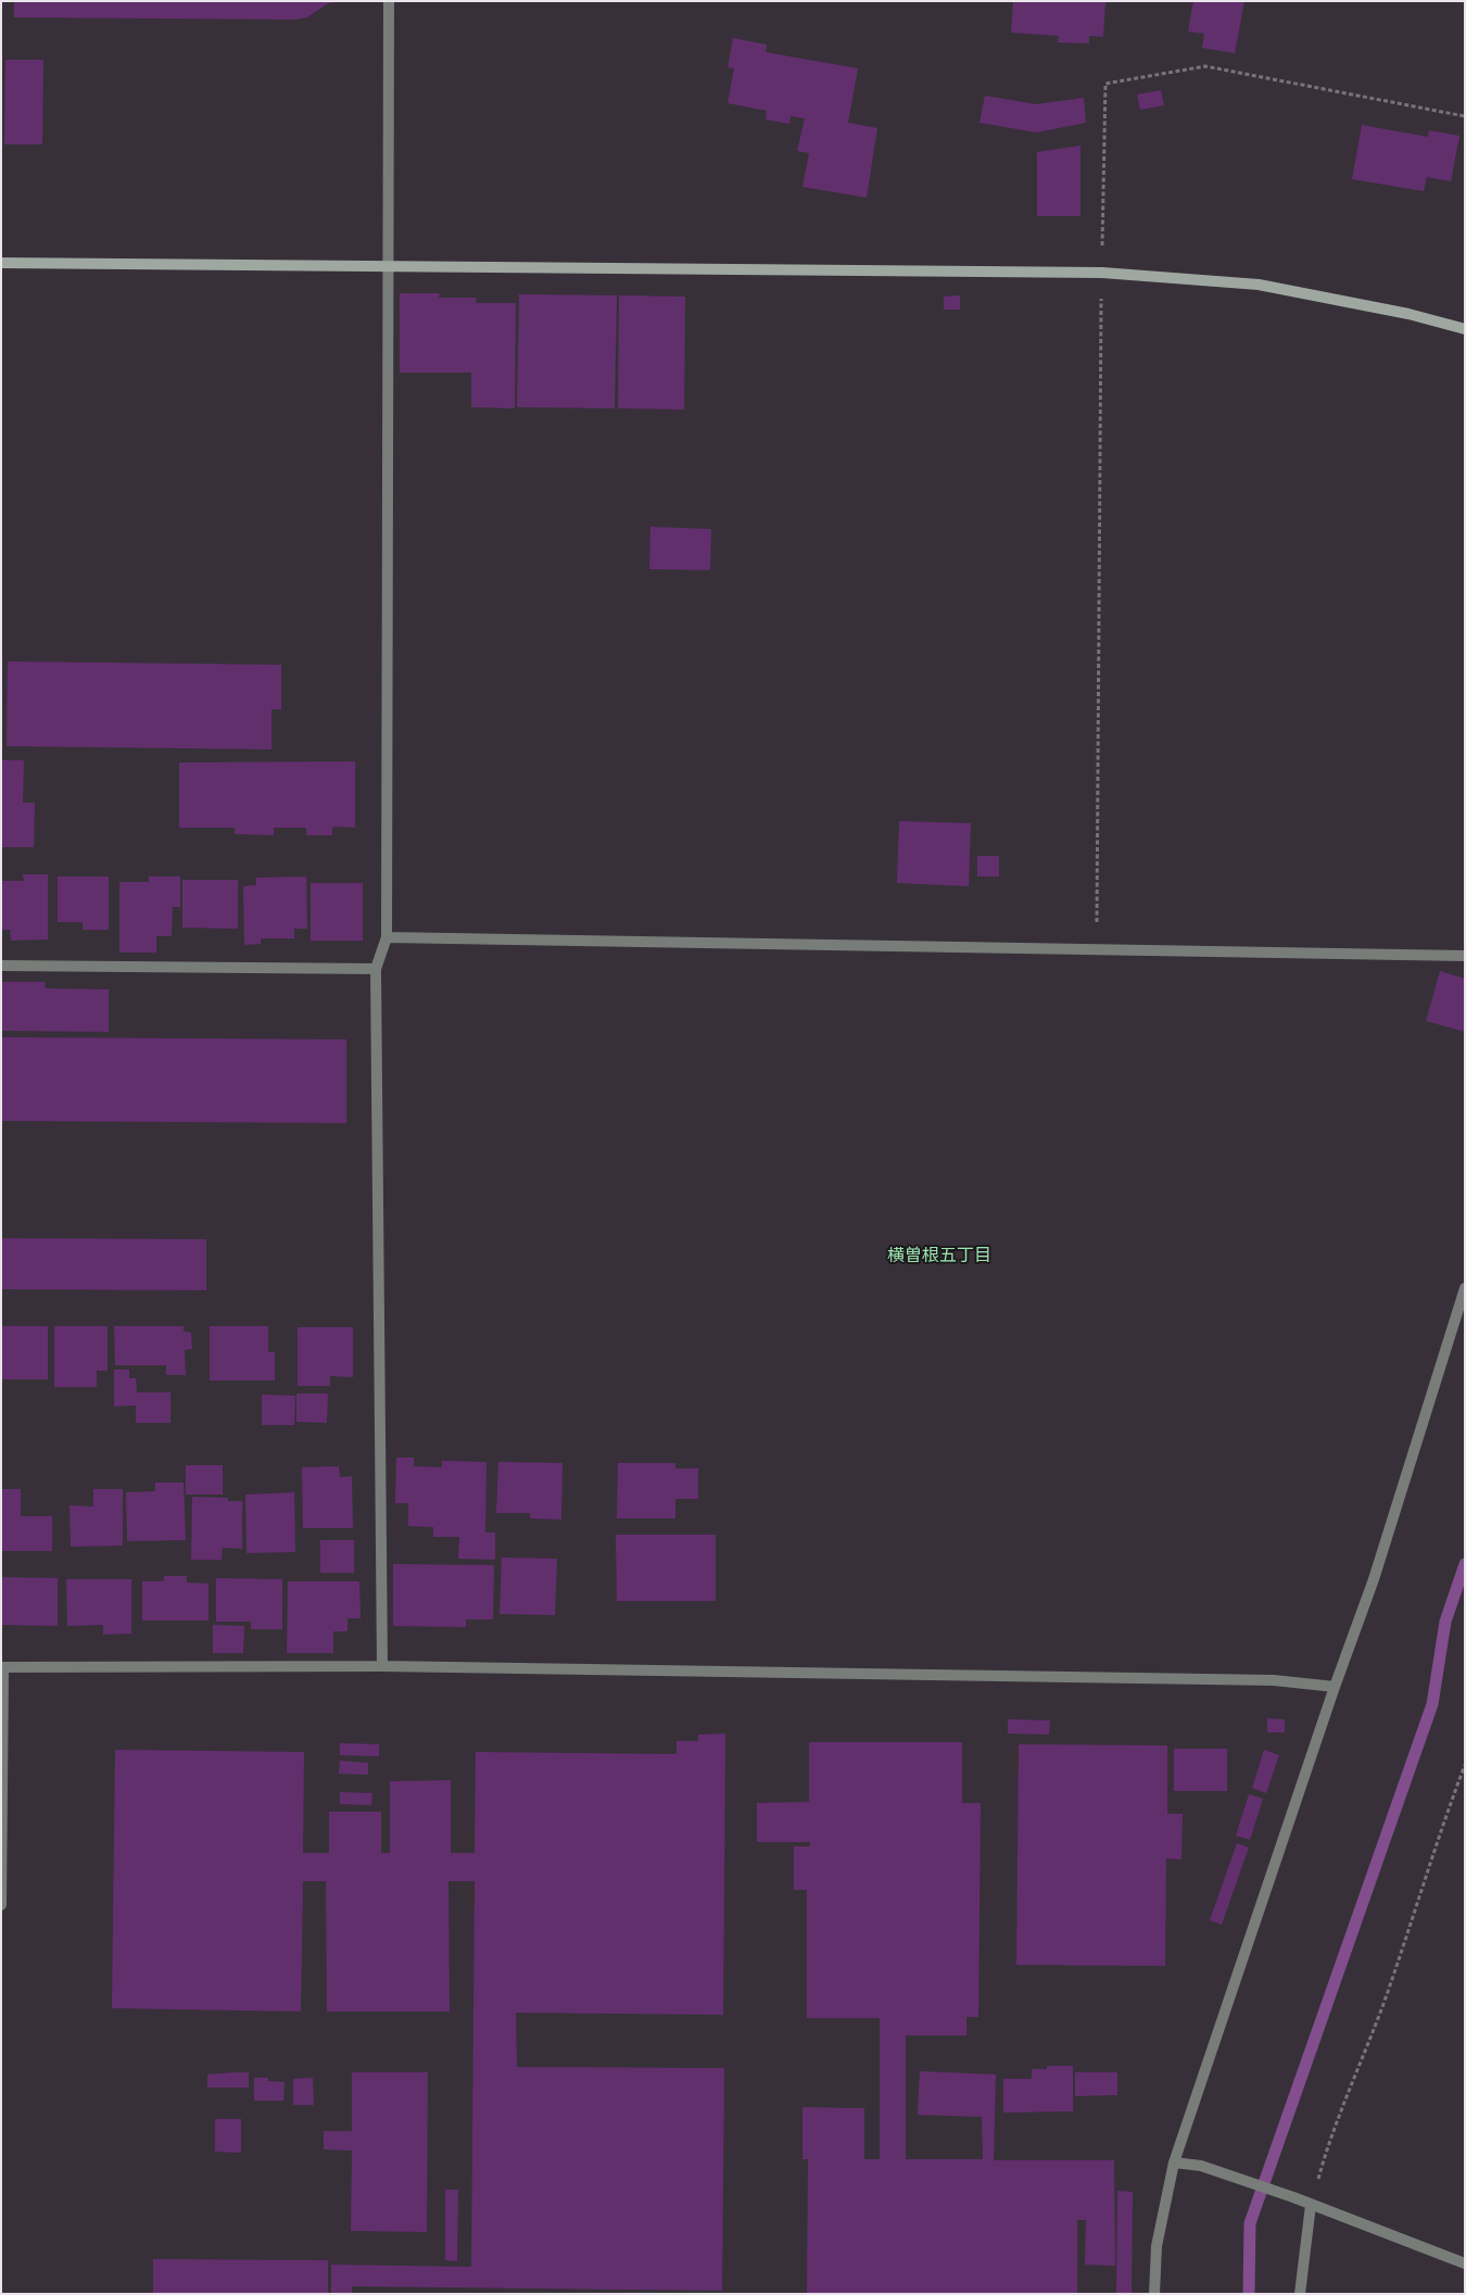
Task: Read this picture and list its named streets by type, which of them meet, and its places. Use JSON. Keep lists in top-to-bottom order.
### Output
{
  "districts": ["横曽根五丁目"]
}
